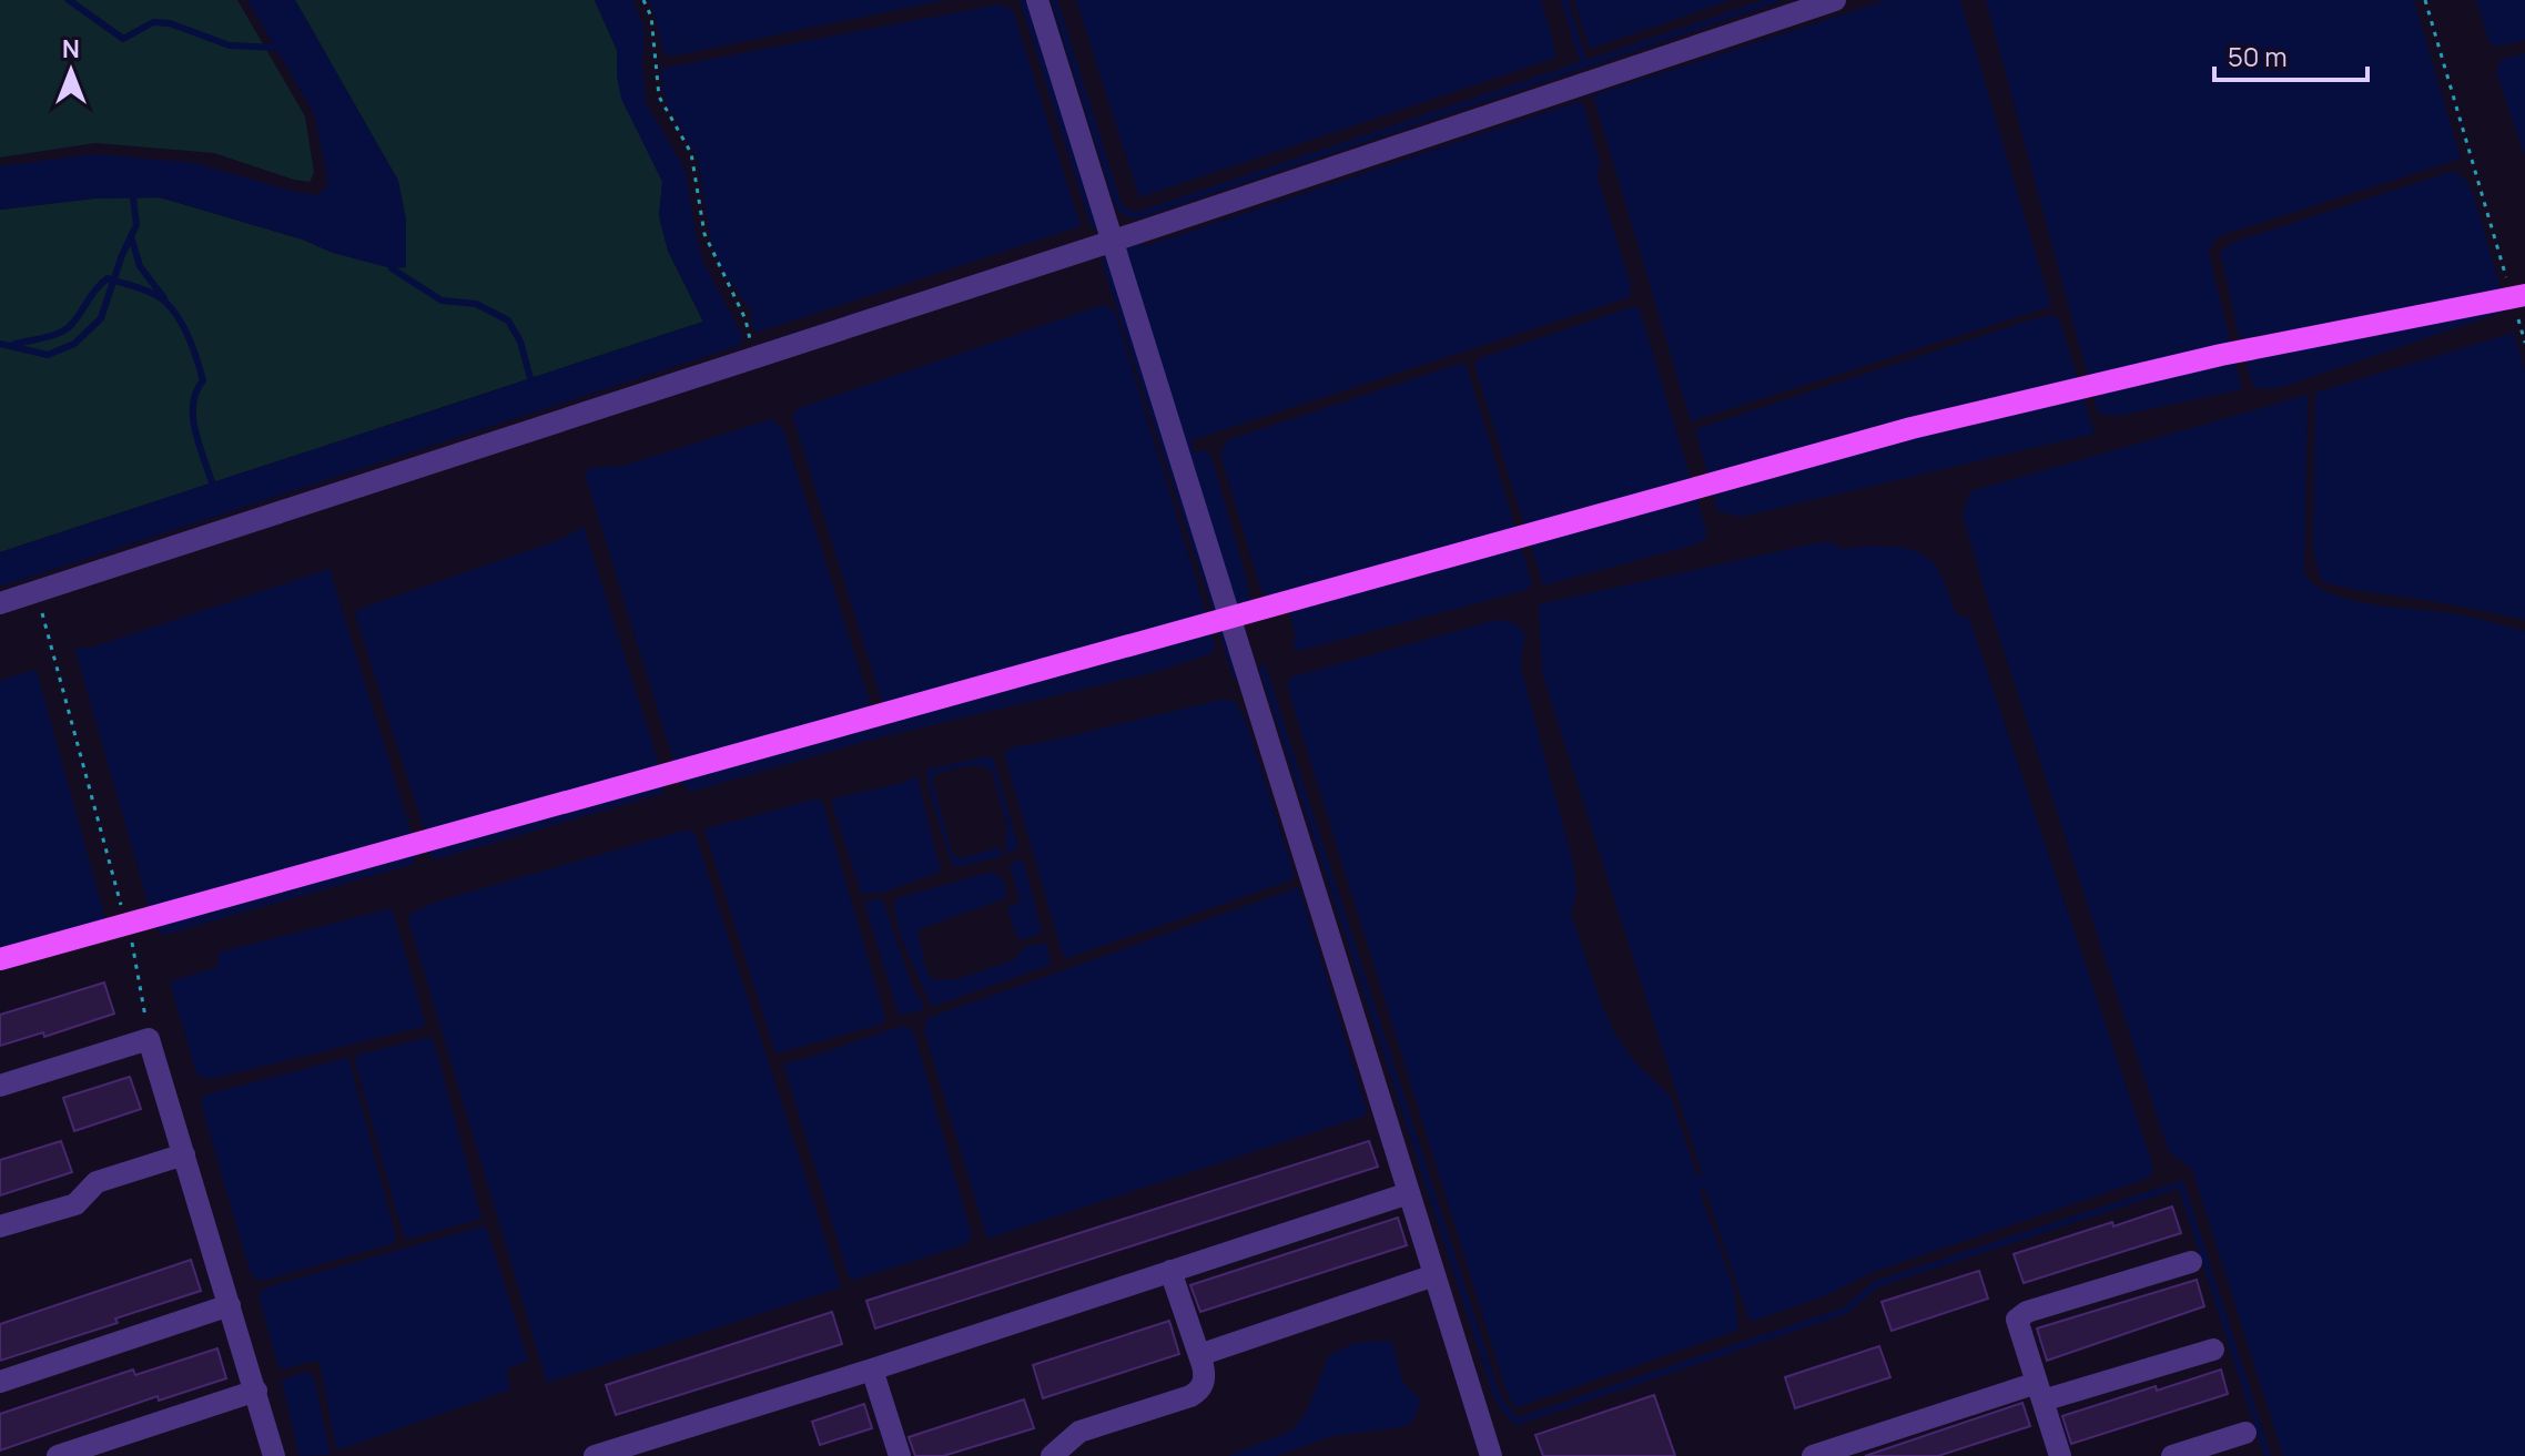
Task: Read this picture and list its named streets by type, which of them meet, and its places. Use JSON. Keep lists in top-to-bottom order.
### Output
{
  "scale_bar": "50 m",
  "north": "top"
}
